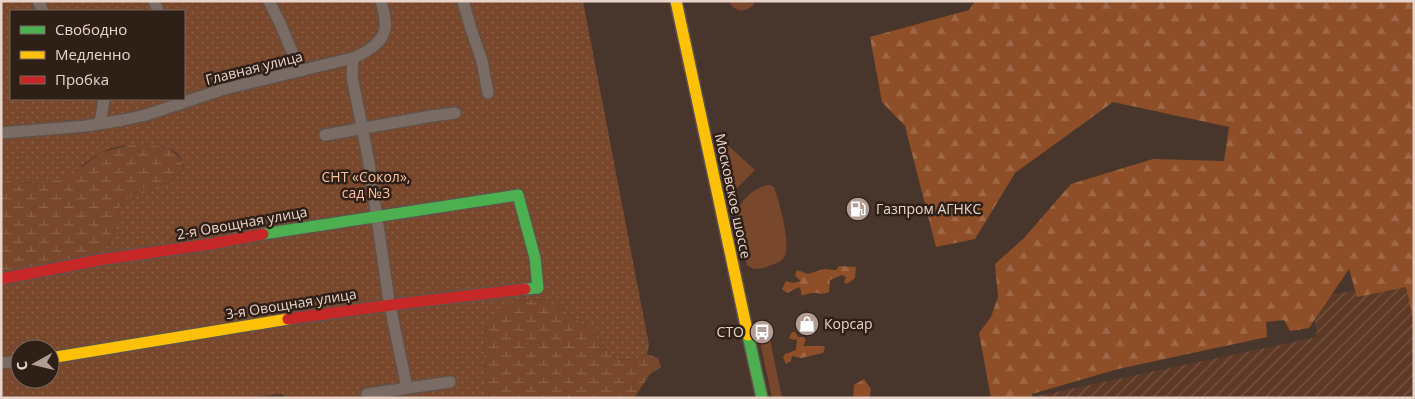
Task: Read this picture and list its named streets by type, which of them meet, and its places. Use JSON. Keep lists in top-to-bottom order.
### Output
{
  "streets": {
    "street": [
      "Главная улица",
      "Московское шоссе",
      "2-я Овощная улица",
      "3-я Овощная улица"
    ]
  },
  "crossings": [
    ["2-я Овощная улица", "3-я Овощная улица"]
  ],
  "parks": ["СНТ «Сокол», сад №3"],
  "places": {
    "fuel station": ["Газпром АГНКС"],
    "shop": ["Корсар"],
    "bus stop": ["СТО"]
  },
  "legend": ["Свободно", "Медленно", "Пробка"],
  "north": "left"
}
